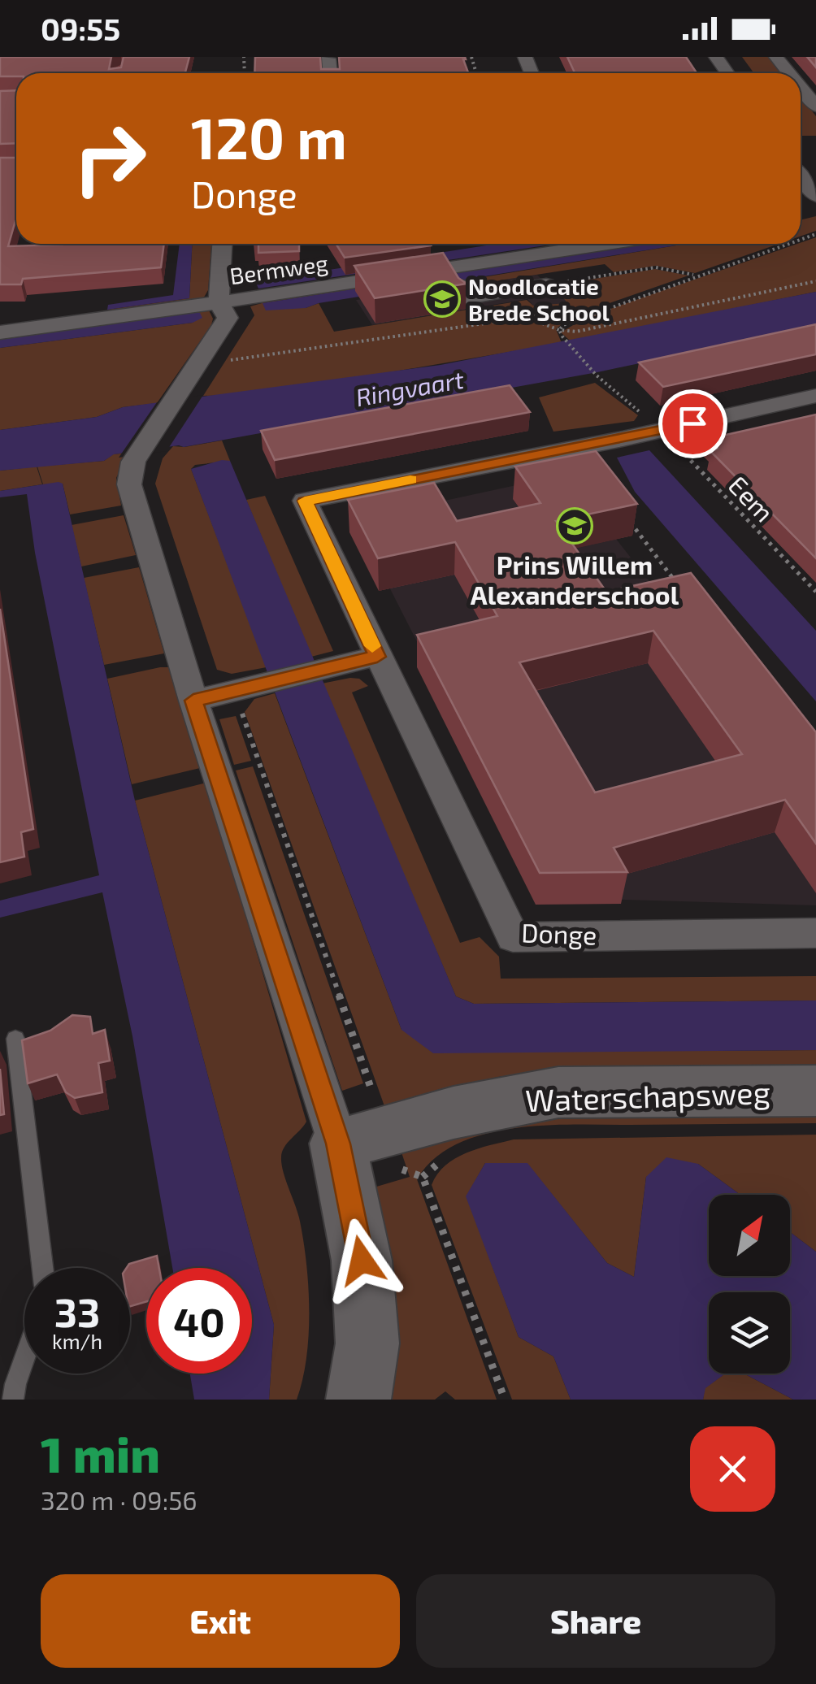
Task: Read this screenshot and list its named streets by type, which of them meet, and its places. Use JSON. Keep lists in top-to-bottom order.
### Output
{
  "streets": {
    "street": ["Bermweg", "Donge", "Waterschapsweg"],
    "path": ["Eem"]
  },
  "crossings": [
    ["Eem", "Donge"]
  ],
  "water": ["Ringvaart"],
  "places": {
    "school or university": ["Noodlocatie Brede School", "Prins Willem Alexanderschool"]
  },
  "north": "top right",
  "page": {
    "status": "09:55",
    "turn": ["120 m", "Donge"],
    "speed": "33 km/h",
    "limit": "40",
    "heading": ["1 min", "320 m · 09:56"],
    "buttons": ["Exit", "Share"]
  }
}
